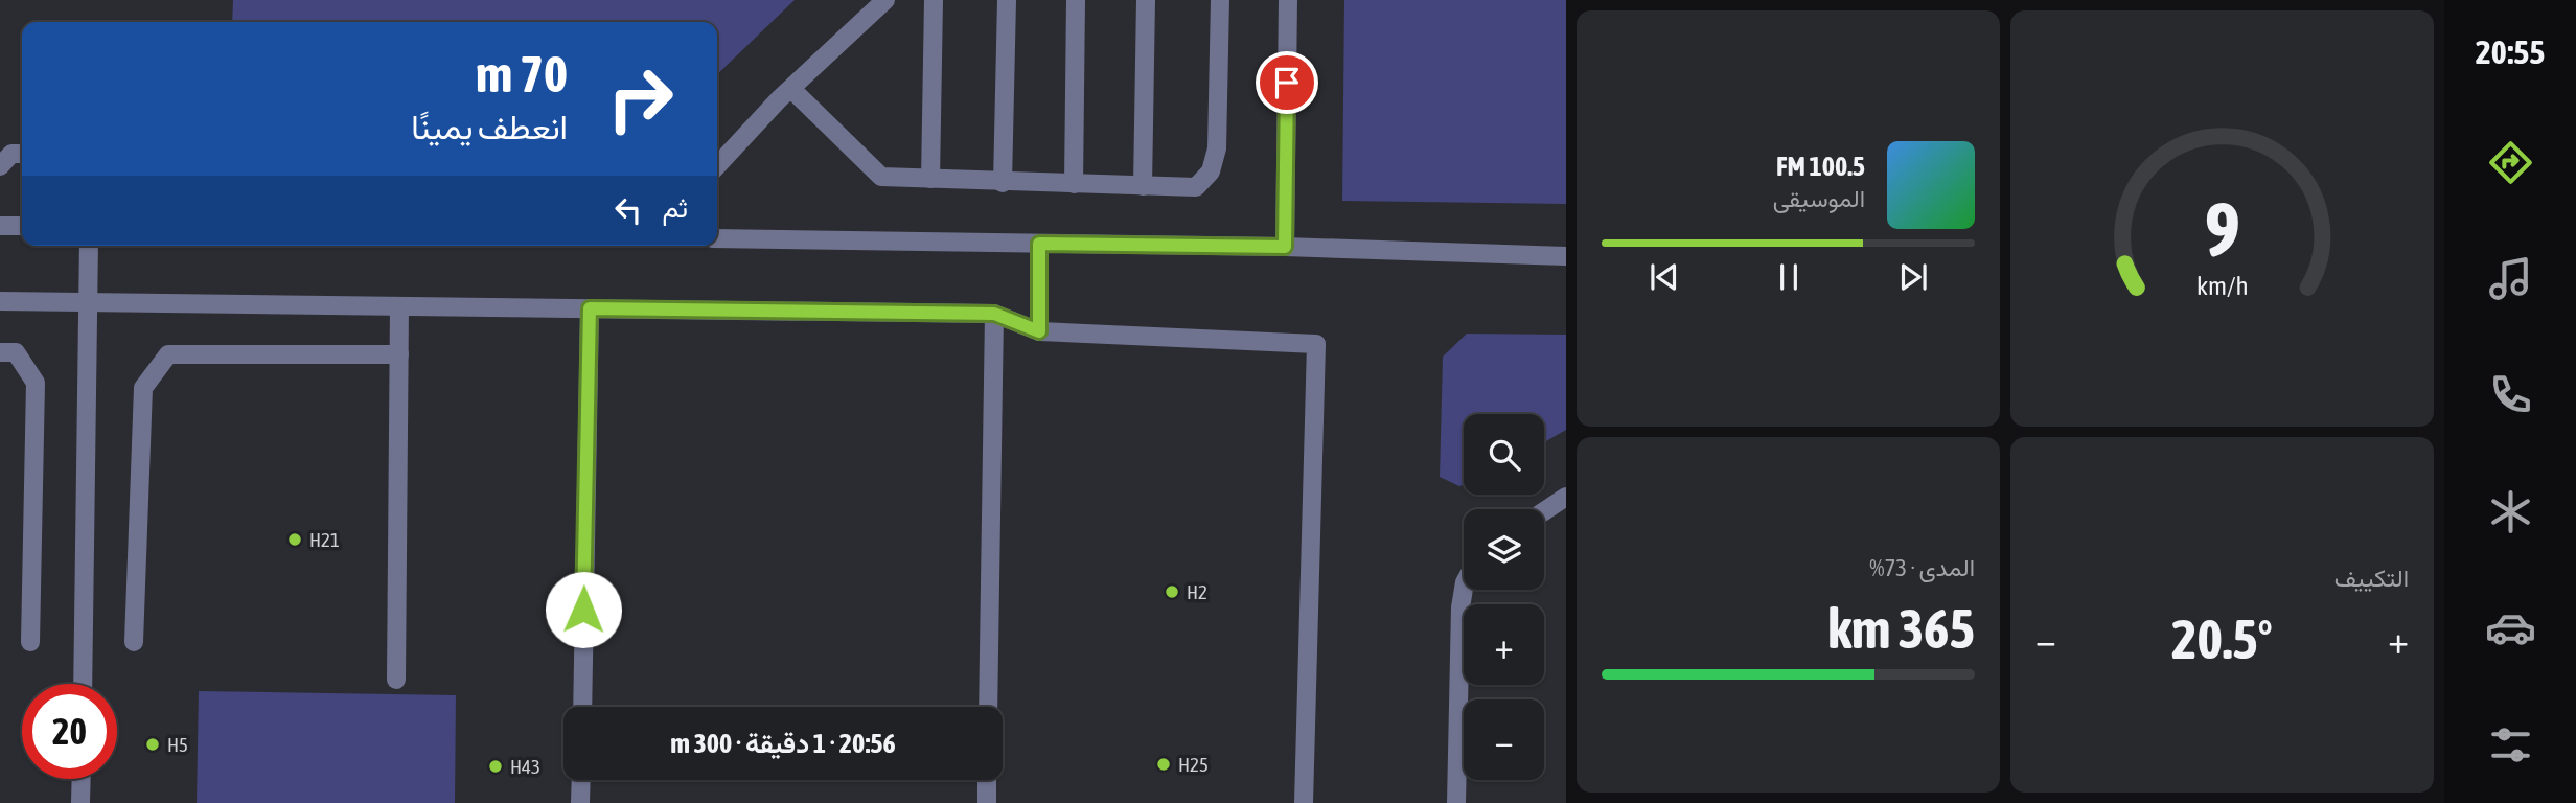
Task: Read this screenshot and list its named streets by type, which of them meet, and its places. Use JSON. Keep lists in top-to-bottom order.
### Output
{
  "places": [
    "H21",
    "H2",
    "H5",
    "H25",
    "H43"
  ],
  "page": {
    "tabs": "20:55",
    "turn": ["70 m", "انعطف يمينًا"],
    "song": ["100.5 FM", "الموسيقى"],
    "then": "ثم",
    "map_buttons": ["+", "−"],
    "tile": [
      "التكييف",
      ["المدى · 73%", "365 km"]
    ],
    "heat": ["−", "20.5°", "+"],
    "limit": "20",
    "trip": "20:56 · 1 دقيقة · 300 m",
    "gauge": ["9", "km/h"]
  }
}
